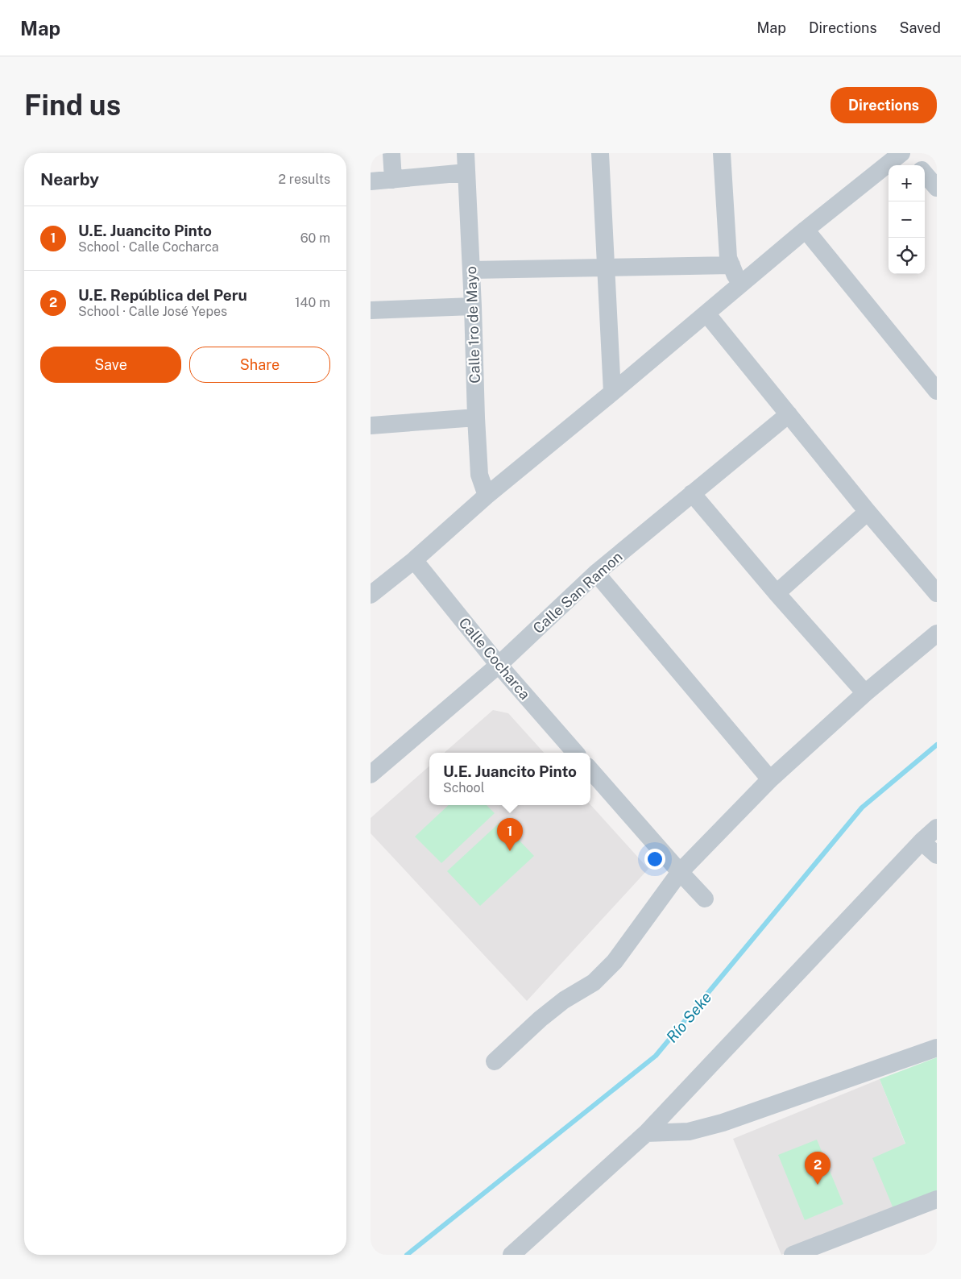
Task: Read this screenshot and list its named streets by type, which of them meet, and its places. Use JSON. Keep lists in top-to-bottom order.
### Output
{
  "streets": {
    "street": ["Calle 1ro de Mayo", "Calle San Ramon", "Calle Cocharca"]
  },
  "crossings": [
    ["Calle San Ramon", "Calle Cocharca"]
  ],
  "water": ["Río Seke"],
  "page": {
    "header": "Map",
    "nav": ["Map", "Directions", "Saved"],
    "buttons": [
      "Directions",
      ["Save", "Share"]
    ],
    "title": "Find us",
    "heading": ["Nearby", "2 results"],
    "map_buttons": ["+", "−"],
    "list": [
      {
        "mark": "1",
        "name": "U.E. Juancito Pinto",
        "note": "School · Calle Cocharca",
        "value": "60 m"
      },
      {
        "mark": "2",
        "name": "U.E. República del Peru",
        "note": "School · Calle José Yepes",
        "value": "140 m"
      }
    ],
    "popup": ["U.E. Juancito Pinto", "School"],
    "pins": ["1", "2"]
  }
}
